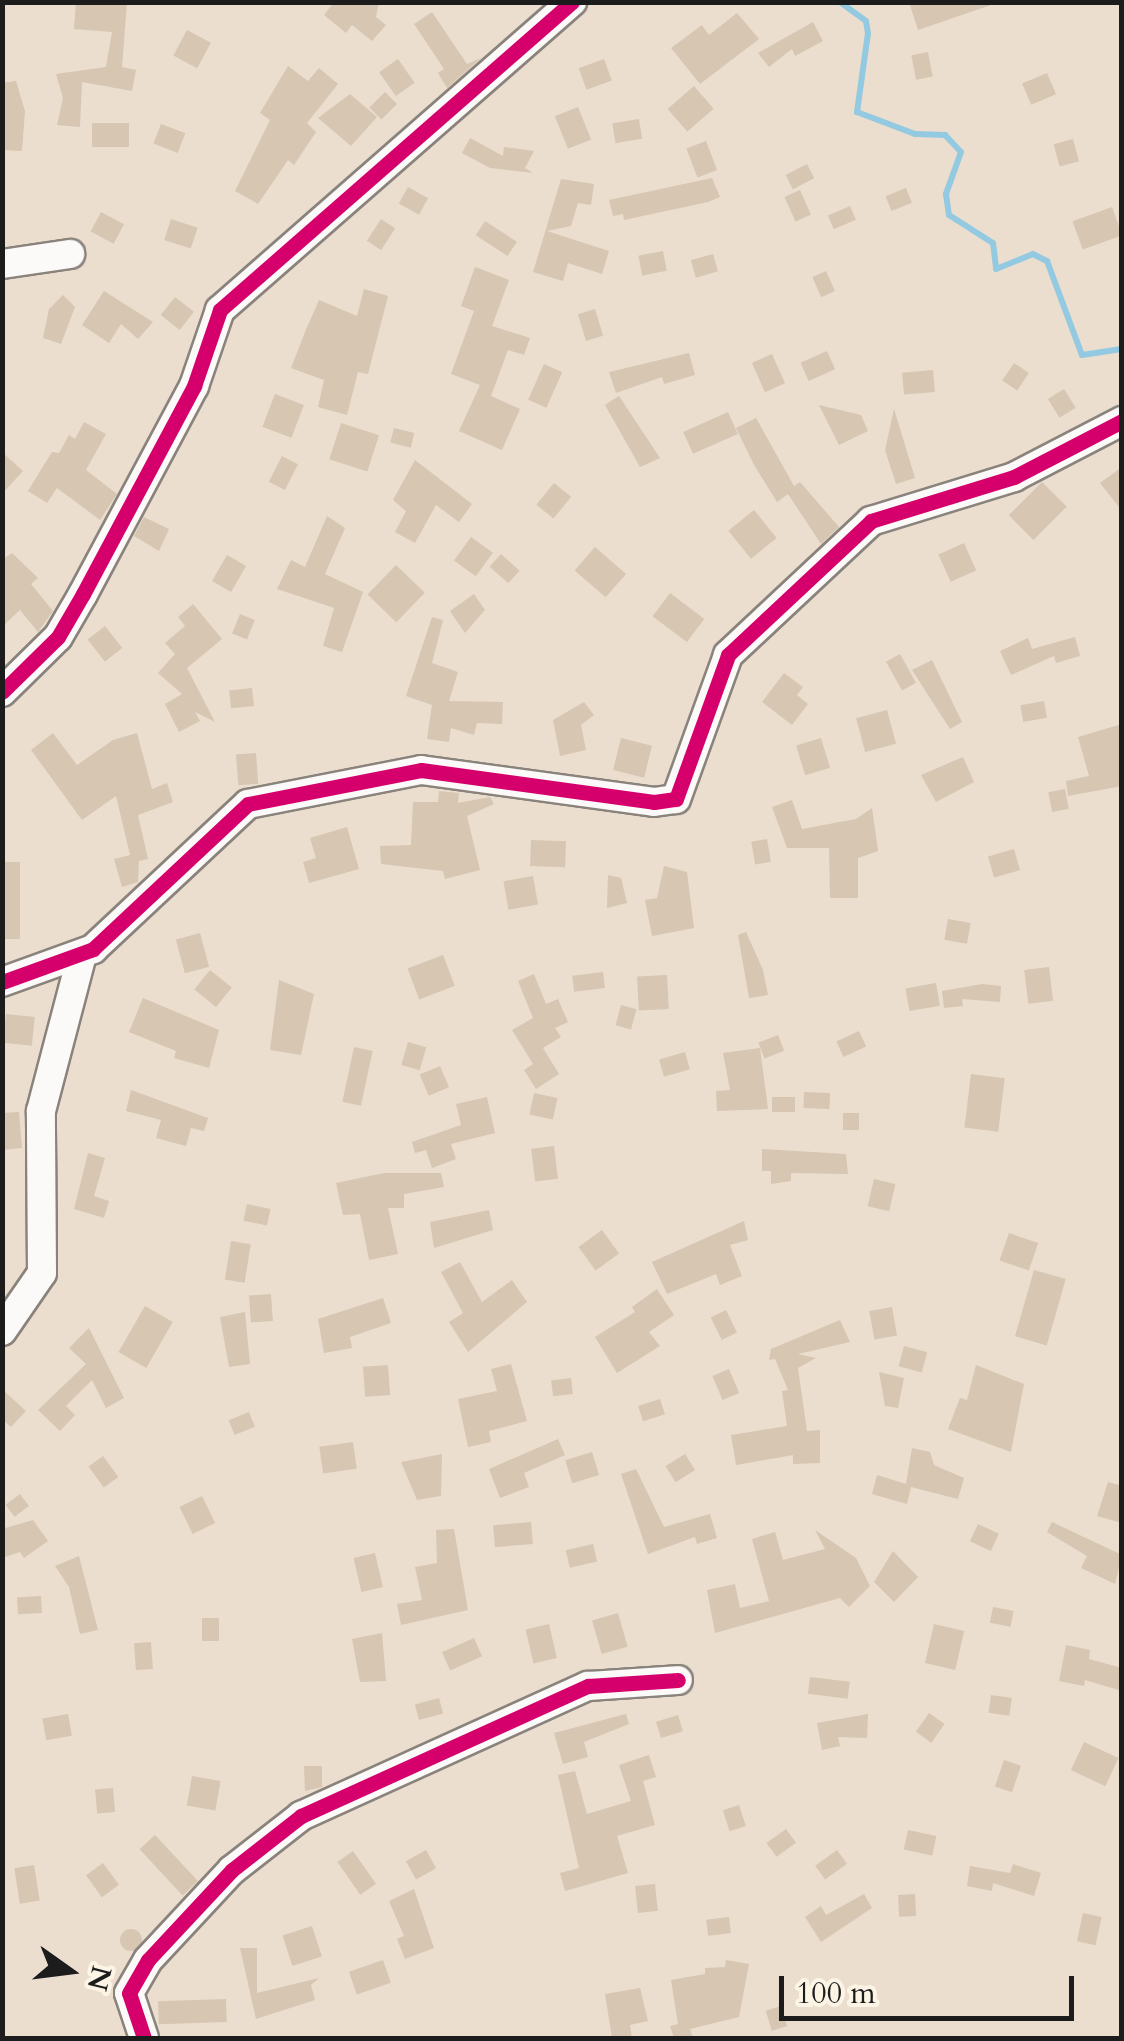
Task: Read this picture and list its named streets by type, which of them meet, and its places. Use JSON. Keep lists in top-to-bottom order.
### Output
{
  "scale_bar": "100 m",
  "north": "right"
}
